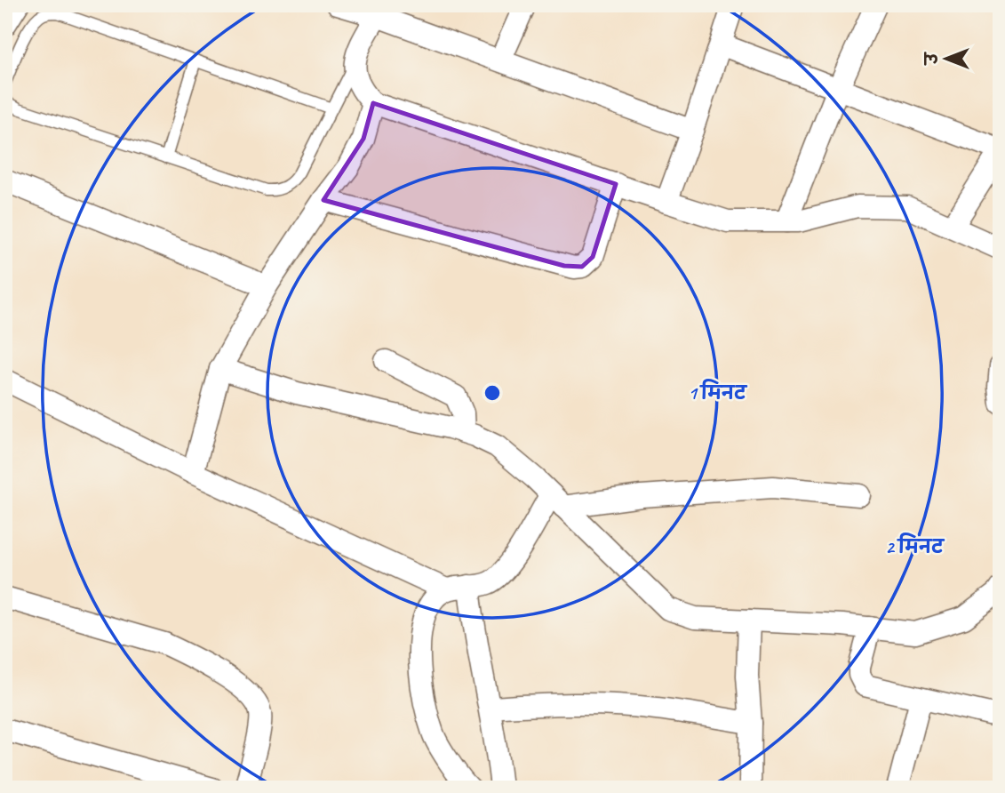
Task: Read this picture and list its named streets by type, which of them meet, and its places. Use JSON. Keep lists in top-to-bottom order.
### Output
{
  "north": "left",
  "rings": ["1 मिनट", "2 मिनट"]
}
